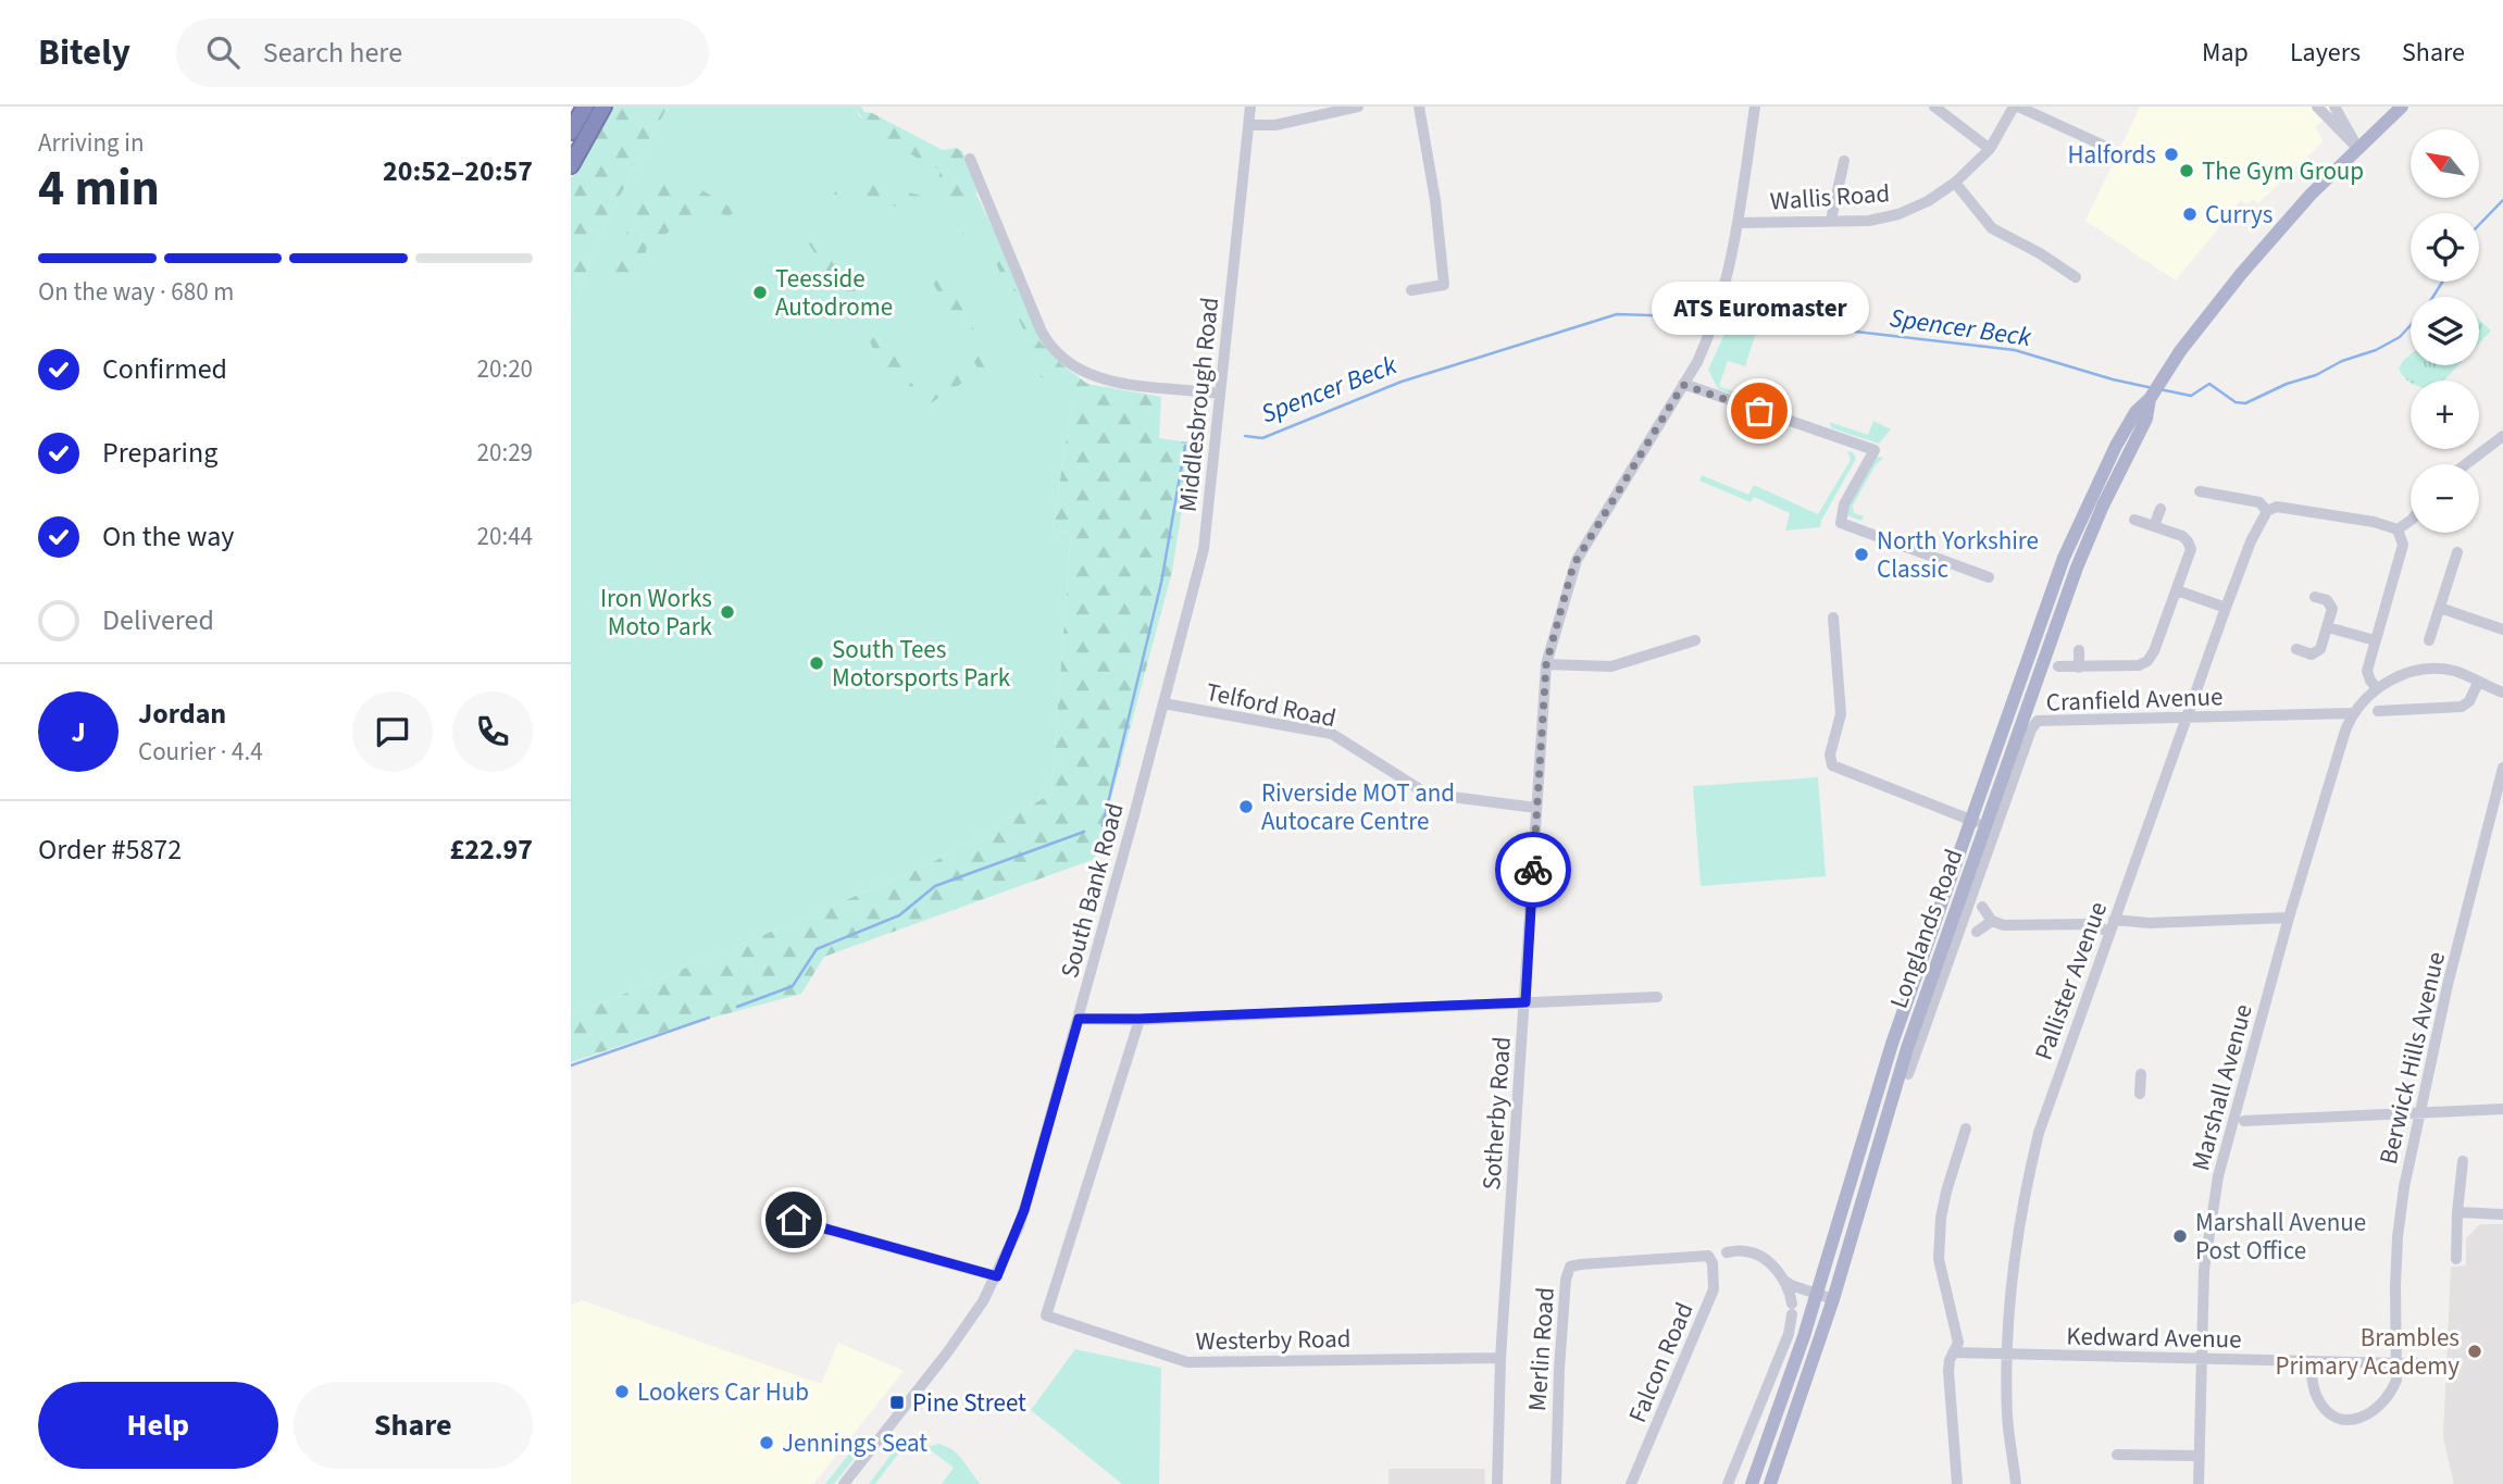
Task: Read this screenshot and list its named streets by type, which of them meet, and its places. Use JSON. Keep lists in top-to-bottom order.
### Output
{
  "streets": {
    "main road": ["Longlands Road"],
    "street": [
      "Wallis Road",
      "Middlesbrough Road",
      "Cranfield Avenue",
      "Telford Road",
      "South Bank Road",
      "Pallister Avenue",
      "Berwick Hills Avenue",
      "Marshall Avenue",
      "Sotherby Road",
      "Kedward Avenue",
      "Westerby Road",
      "Merlin Road",
      "Falcon Road"
    ]
  },
  "crossings": [
    ["Wallis Road", "Sotherby Road"],
    ["Middlesbrough Road", "Telford Road"],
    ["Middlesbrough Road", "South Bank Road"],
    ["Cranfield Avenue", "Pallister Avenue"],
    ["Cranfield Avenue", "Marshall Avenue"],
    ["Telford Road", "South Bank Road"],
    ["Telford Road", "Sotherby Road"],
    ["Pallister Avenue", "Kedward Avenue"],
    ["Berwick Hills Avenue", "Kedward Avenue"],
    ["Marshall Avenue", "Kedward Avenue"],
    ["Sotherby Road", "Westerby Road"],
    ["Merlin Road", "Falcon Road"]
  ],
  "water": ["Spencer Beck"],
  "places": {
    "other": [
      "Halfords",
      "The Gym Group",
      "Currys",
      "Teesside Autodrome",
      "ATS Euromaster",
      "North Yorkshire Classic",
      "Iron Works Moto Park",
      "South Tees Motorsports Park",
      "Riverside MOT and Autocare Centre",
      "Marshall Avenue Post Office",
      "Brambles Primary Academy",
      "Lookers Car Hub",
      "Jennings Seat"
    ],
    "transit": ["Pine Street"]
  },
  "north": "top left",
  "page": {
    "header": "Bitely",
    "search": "Search here",
    "nav": ["Map", "Layers", "Share"],
    "heading": ["4 min", "Arriving in", "20:52–20:57"],
    "panel": [
      "Jordan",
      "Courier · 4.4",
      "Order #5872",
      "£22.97"
    ],
    "map_buttons": ["+", "−"],
    "bar": "On the way · 680 m",
    "bubble": "ATS Euromaster",
    "list": [
      ["Confirmed", "20:20"],
      ["Preparing", "20:29"],
      ["On the way", "20:44"],
      "Delivered"
    ],
    "round": "J",
    "buttons": ["Help", "Share"]
  }
}
